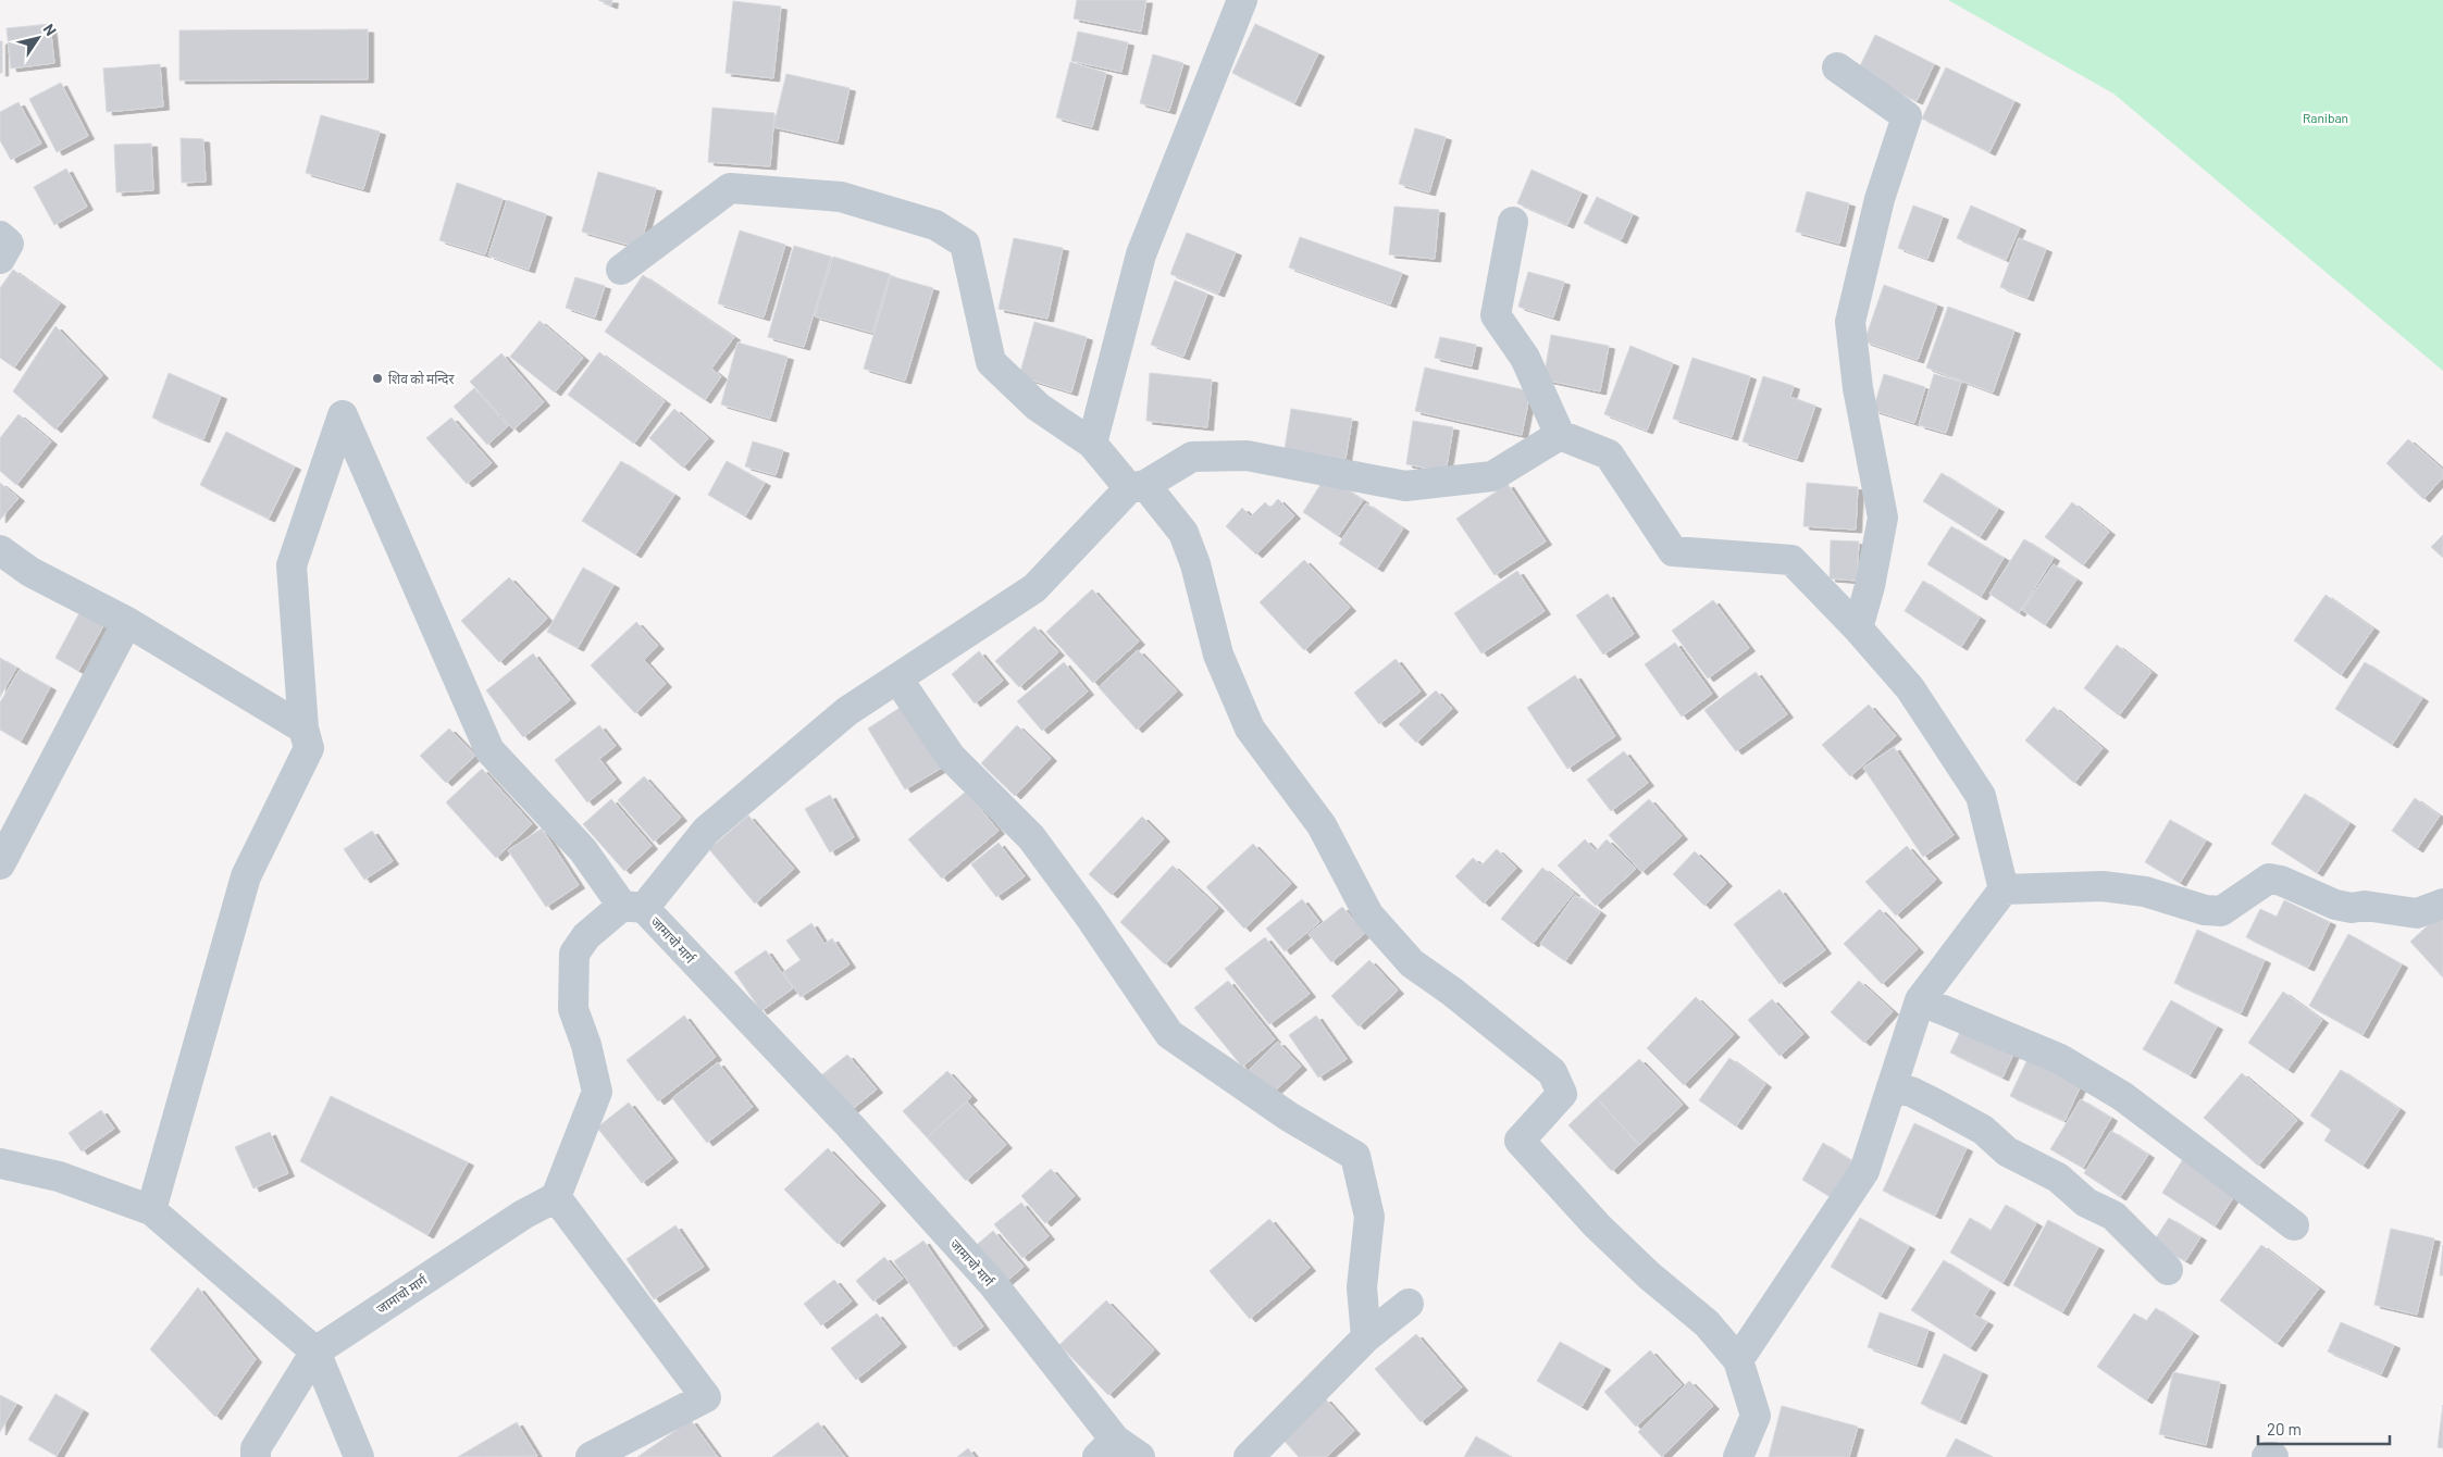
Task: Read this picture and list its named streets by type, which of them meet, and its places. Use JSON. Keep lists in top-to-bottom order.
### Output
{
  "streets": {
    "street": ["जामाचो मार्ग"]
  },
  "parks": ["Raniban"],
  "places": ["शिव को मन्दिर"],
  "scale_bar": "20 m",
  "north": "top right"
}
